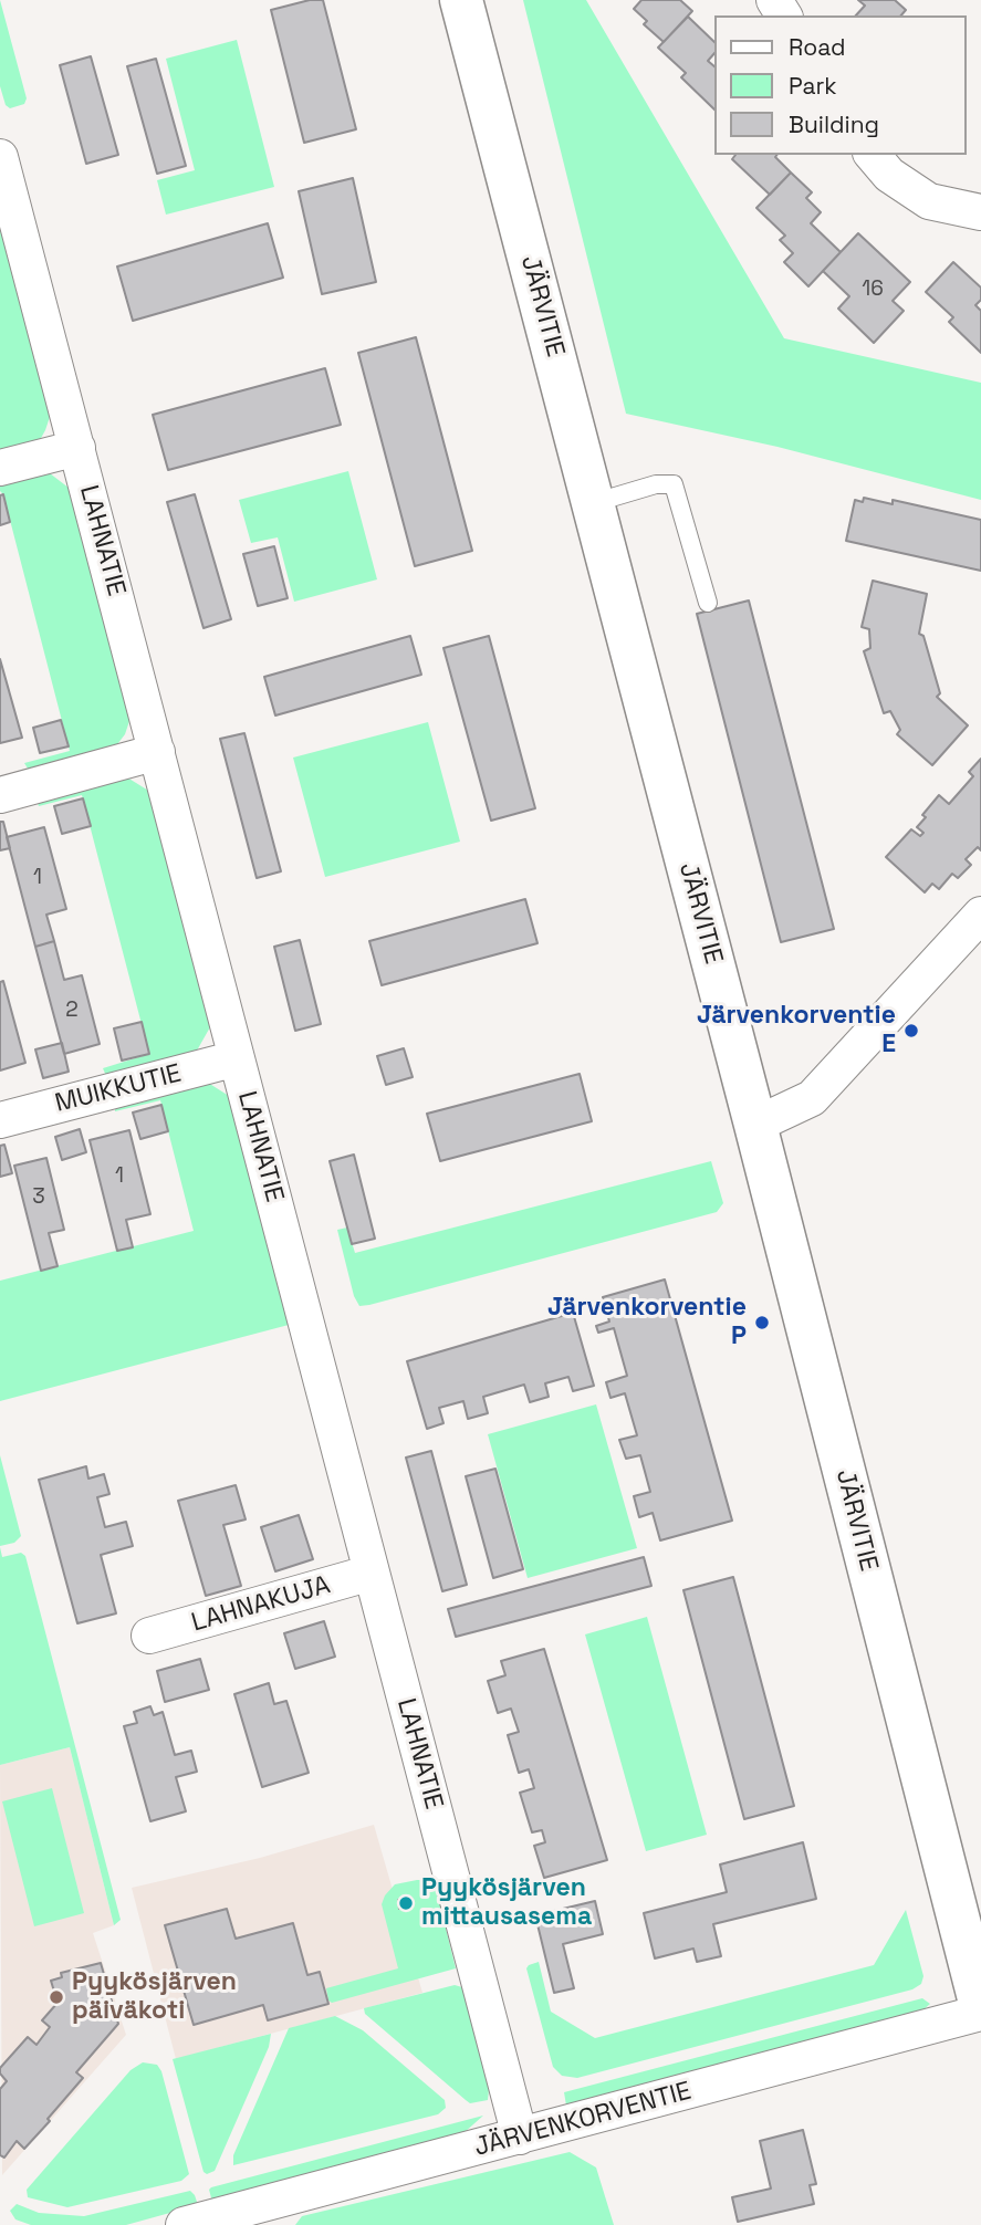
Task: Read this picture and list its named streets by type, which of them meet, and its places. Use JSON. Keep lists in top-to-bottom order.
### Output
{
  "streets": {
    "street": [
      "JÄRVITIE",
      "LAHNATIE",
      "MUIKKUTIE",
      "LAHNAKUJA",
      "JÄRVENKORVENTIE"
    ]
  },
  "crossings": [
    ["LAHNATIE", "MUIKKUTIE"],
    ["LAHNATIE", "LAHNAKUJA"],
    ["LAHNATIE", "JÄRVENKORVENTIE"]
  ],
  "places": [
    "Järvenkorventie E",
    "Järvenkorventie P",
    "Pyykösjärven mittausasema",
    "Pyykösjärven päiväkoti"
  ],
  "house_numbers": [
    "16",
    "1",
    "2",
    "1",
    "3"
  ],
  "legend": ["Road", "Park", "Building"]
}
